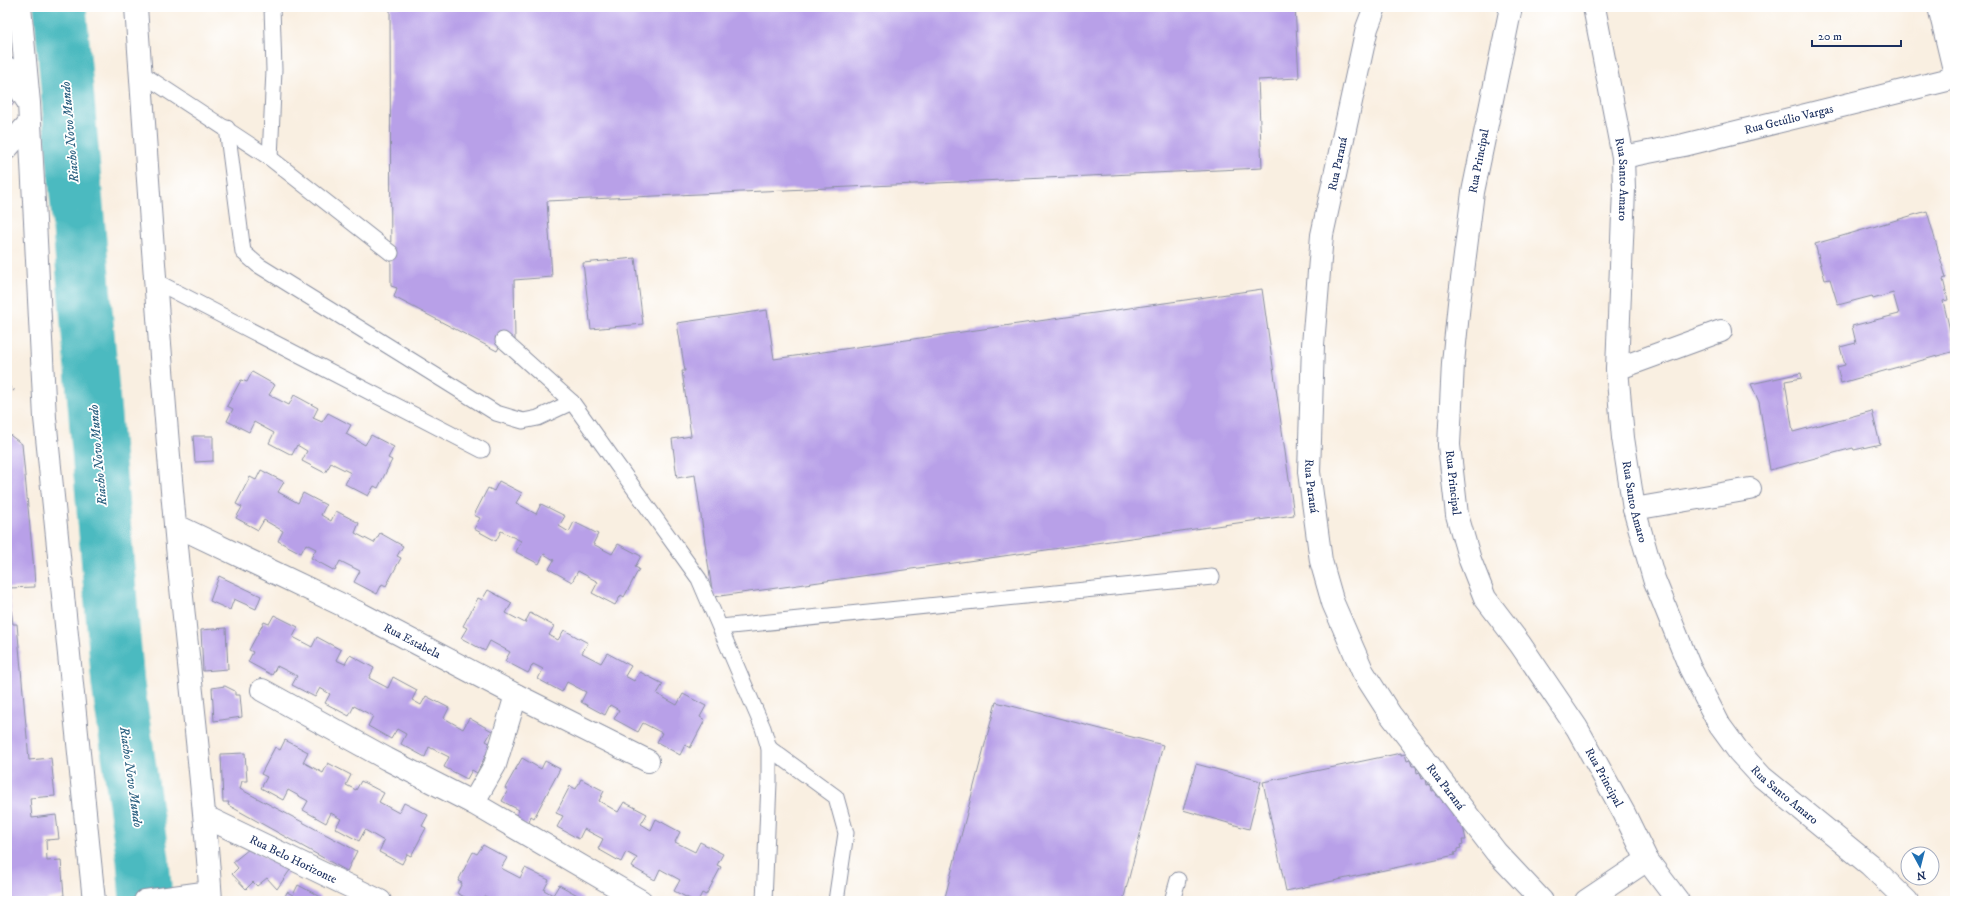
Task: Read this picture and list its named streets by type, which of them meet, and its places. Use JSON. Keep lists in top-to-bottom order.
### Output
{
  "streets": {
    "street": [
      "Rua Getúlio Vargas",
      "Rua Principal",
      "Rua Paraná",
      "Rua Santo Amaro",
      "Rua Estabela",
      "Rua Belo Horizonte"
    ]
  },
  "crossings": [
    ["Rua Getúlio Vargas", "Rua Santo Amaro"]
  ],
  "water": ["Riacho Novo Mundo"],
  "scale_bar": "20 m",
  "north": "bottom"
}
